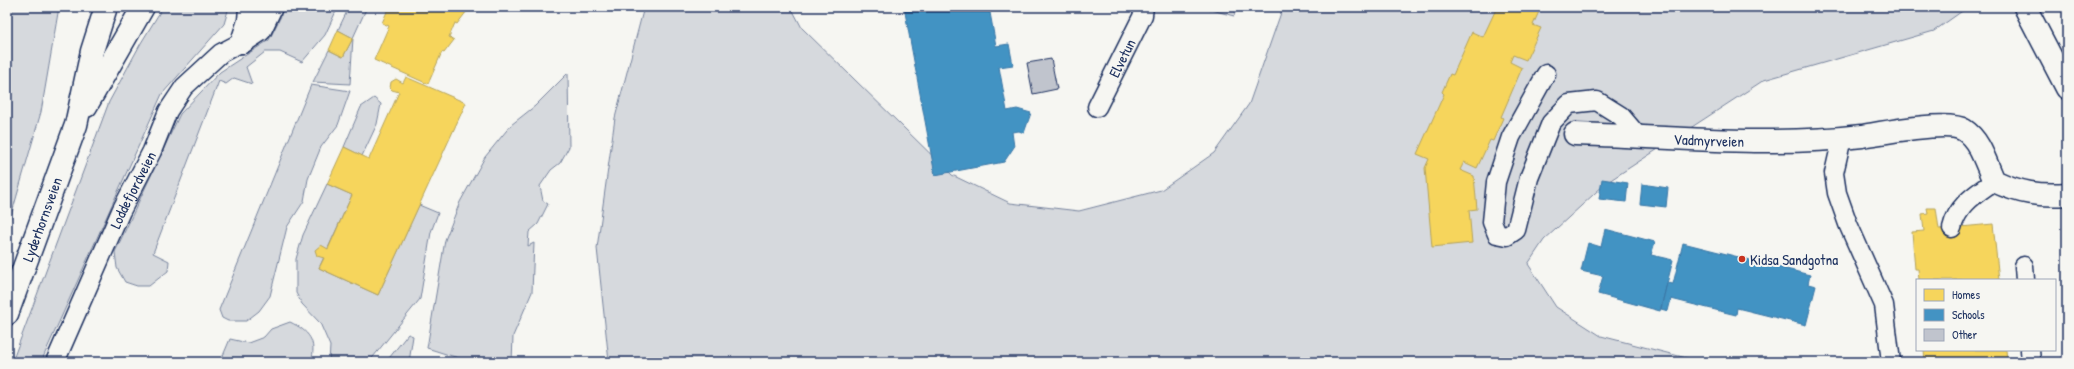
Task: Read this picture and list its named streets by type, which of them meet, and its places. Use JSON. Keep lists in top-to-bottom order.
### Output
{
  "streets": {
    "street": ["Vadmyrveien", "Loddefjordveien", "Lyderhornsveien"],
    "lane": ["Elvetun"]
  },
  "places": ["Kidsa Sandgotna"],
  "legend": ["Homes", "Schools", "Other"]
}
